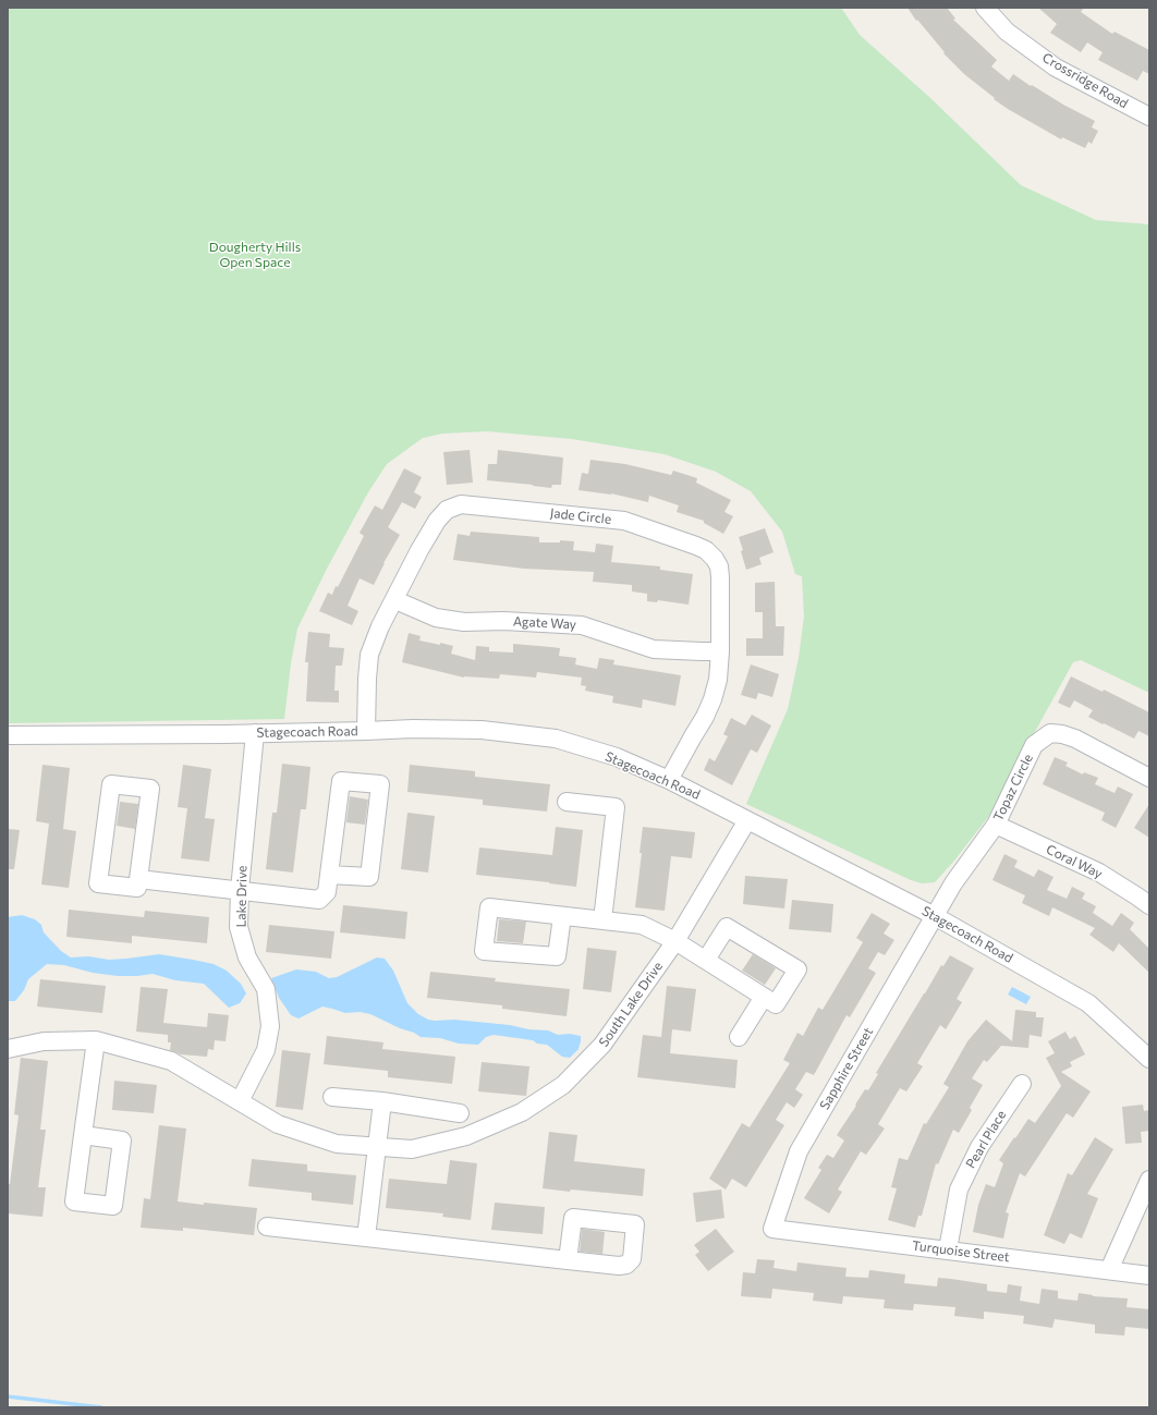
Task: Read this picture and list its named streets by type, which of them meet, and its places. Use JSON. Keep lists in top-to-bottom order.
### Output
{
  "streets": {
    "street": [
      "Crossridge Road",
      "Jade Circle",
      "Agate Way",
      "Stagecoach Road",
      "Topaz Circle",
      "Coral Way",
      "Lake Drive",
      "South Lake Drive",
      "Sapphire Street",
      "Pearl Place",
      "Turquoise Street"
    ]
  },
  "crossings": [
    ["Jade Circle", "Agate Way"],
    ["Jade Circle", "Stagecoach Road"],
    ["Stagecoach Road", "Topaz Circle"],
    ["Stagecoach Road", "Lake Drive"],
    ["Stagecoach Road", "South Lake Drive"],
    ["Stagecoach Road", "Sapphire Street"],
    ["Topaz Circle", "Coral Way"],
    ["Topaz Circle", "Sapphire Street"],
    ["Lake Drive", "South Lake Drive"],
    ["Sapphire Street", "Turquoise Street"],
    ["Pearl Place", "Turquoise Street"]
  ],
  "parks": ["Dougherty Hills Open Space"]
}
